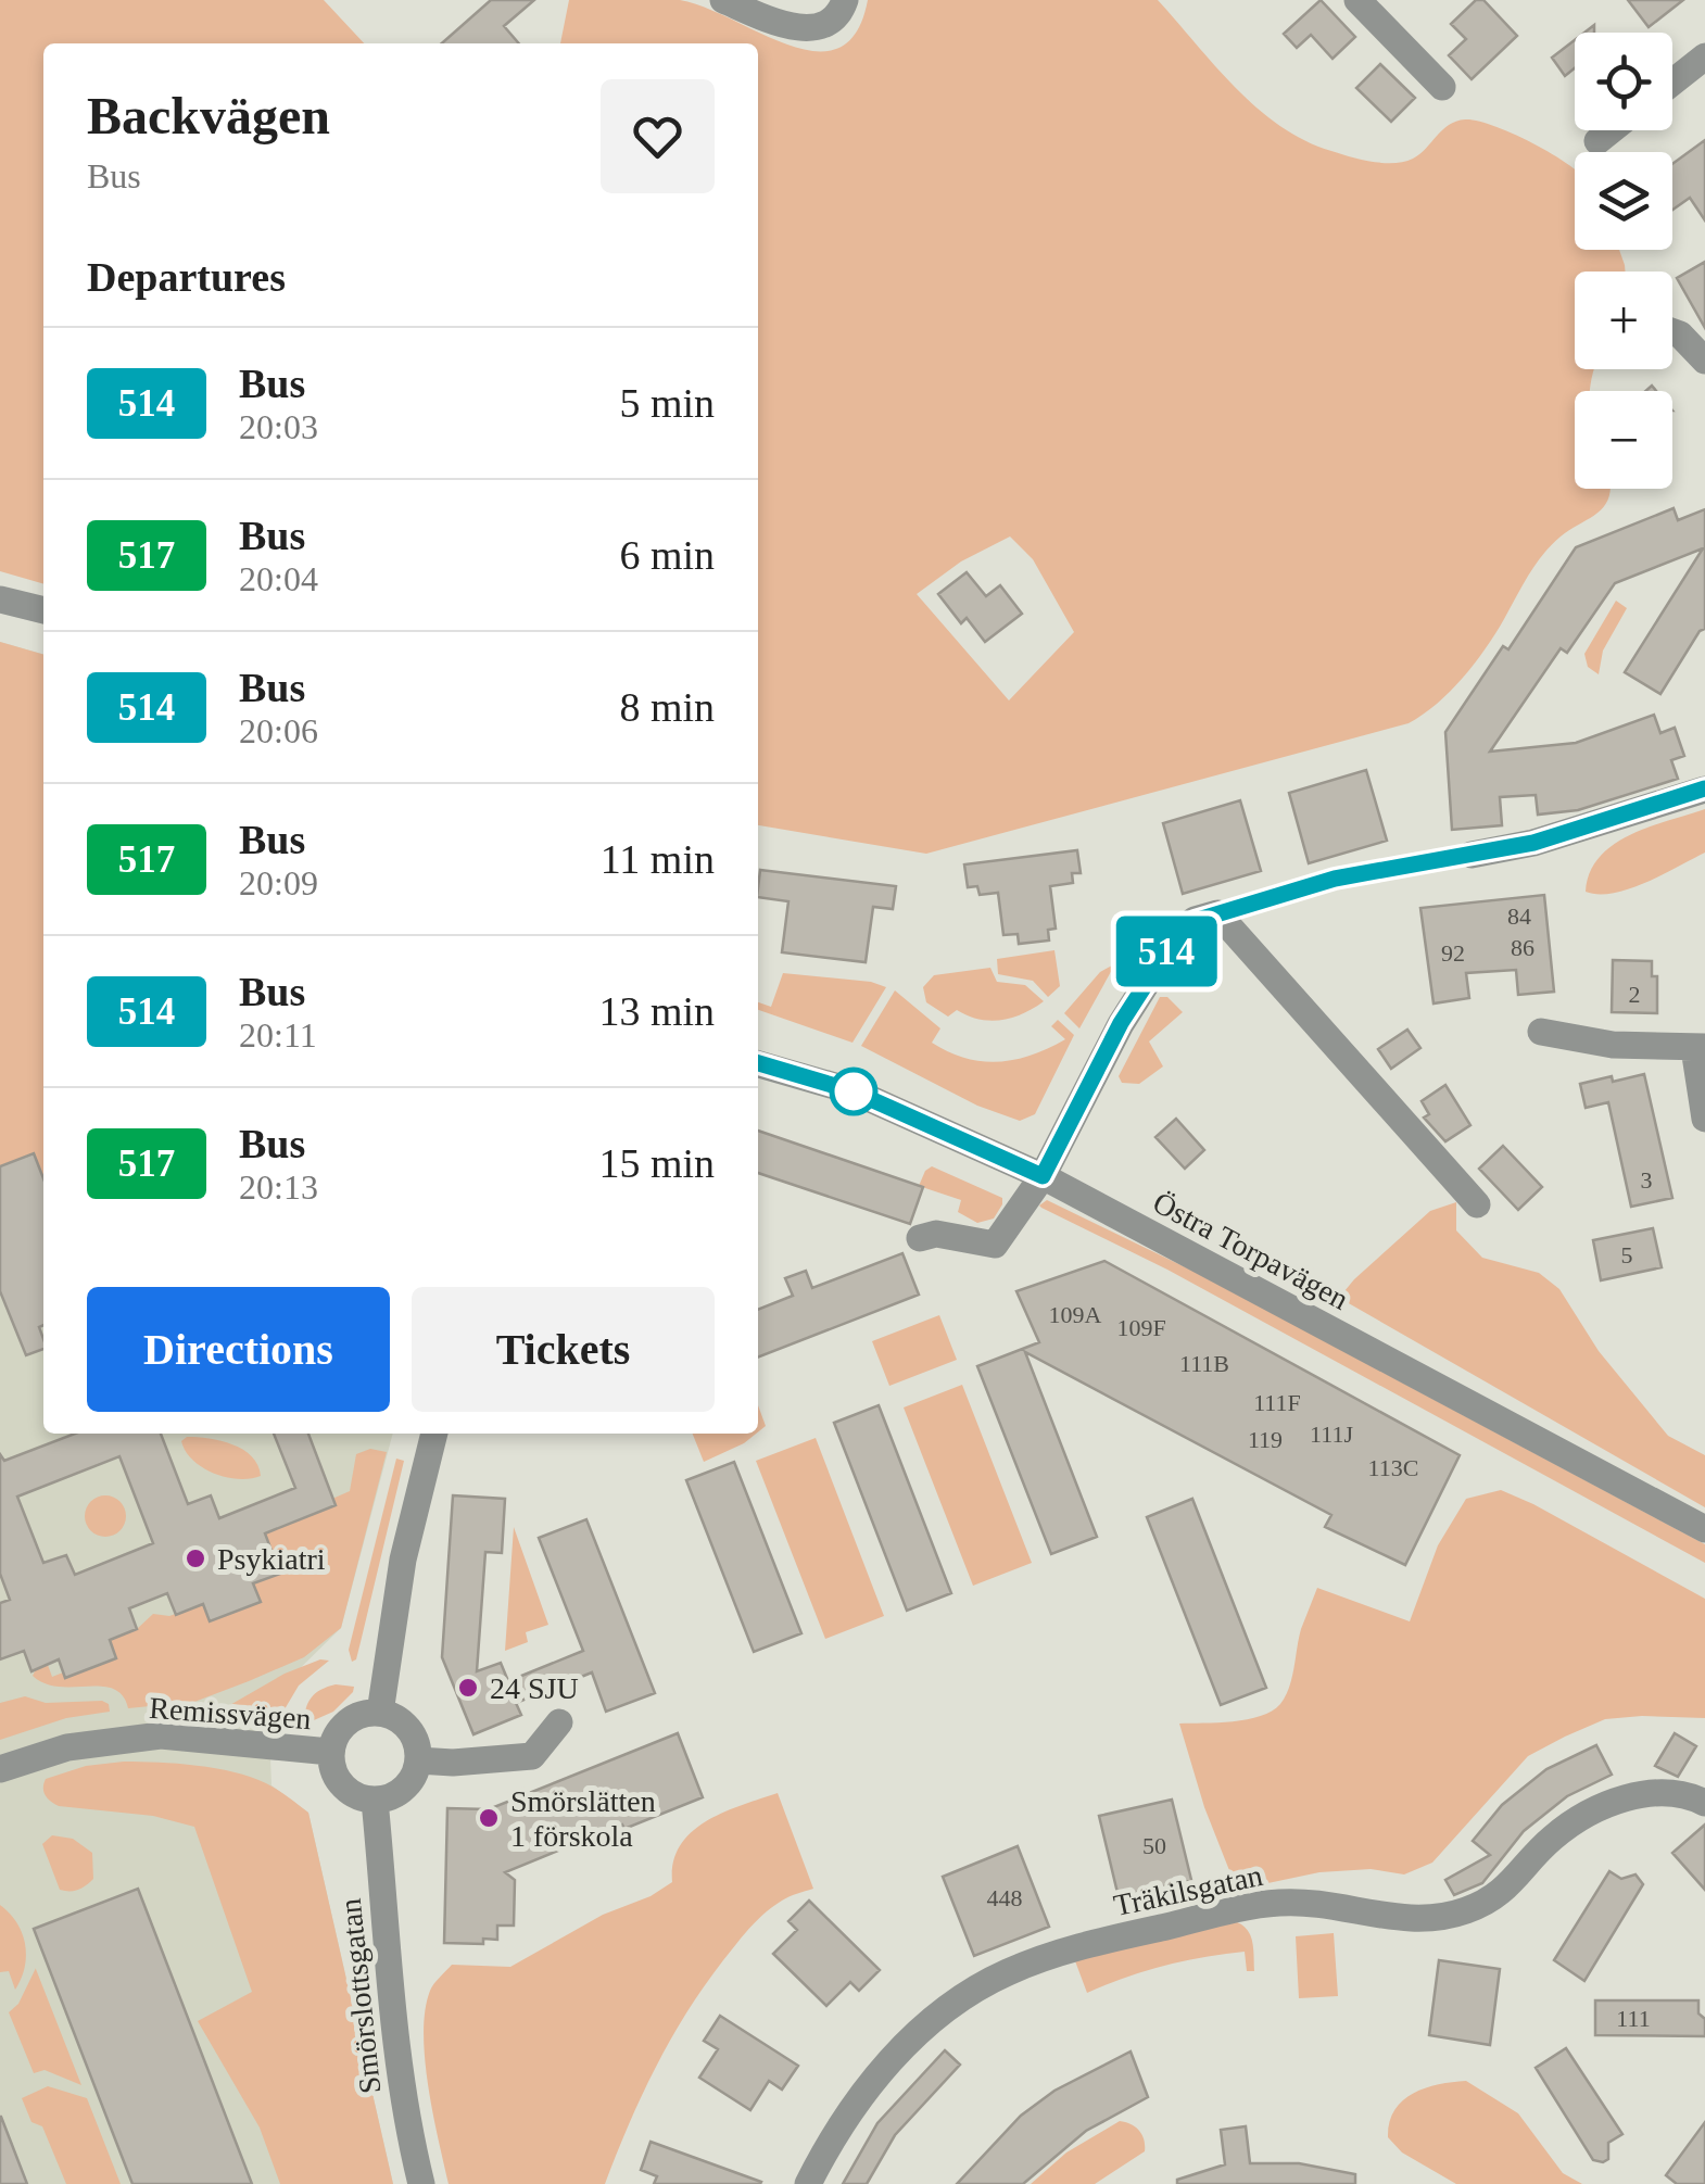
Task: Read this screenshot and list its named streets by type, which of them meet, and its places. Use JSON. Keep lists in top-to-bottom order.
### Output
{
  "streets": {
    "street": [
      "Östra Torpavägen",
      "Remissvägen",
      "Träkilsgatan",
      "Smörslottsgatan"
    ]
  },
  "crossings": [
    ["Remissvägen", "Smörslottsgatan"]
  ],
  "places": ["Psykiatri", "24 SJU", "Smörslätten 1 förskola"],
  "lines": ["bus line 514"],
  "house_numbers": [
    "84",
    "86",
    "92",
    "2",
    "3",
    "5",
    "109A",
    "109F",
    "111B",
    "111F",
    "111J",
    "119",
    "113C",
    "50",
    "448",
    "111"
  ],
  "page": {
    "on_map": "514",
    "map_buttons": ["+", "−"],
    "heading": [
      ["Backvägen", "Bus"],
      "Departures"
    ],
    "list": [
      {
        "mark": "514",
        "name": "Bus",
        "note": "20:03",
        "value": "5 min"
      },
      {
        "mark": "517",
        "name": "Bus",
        "note": "20:04",
        "value": "6 min"
      },
      {
        "mark": "514",
        "name": "Bus",
        "note": "20:06",
        "value": "8 min"
      },
      {
        "mark": "517",
        "name": "Bus",
        "note": "20:09",
        "value": "11 min"
      },
      {
        "mark": "514",
        "name": "Bus",
        "note": "20:11",
        "value": "13 min"
      },
      {
        "mark": "517",
        "name": "Bus",
        "note": "20:13",
        "value": "15 min"
      }
    ],
    "buttons": ["Directions", "Tickets"]
  }
}
